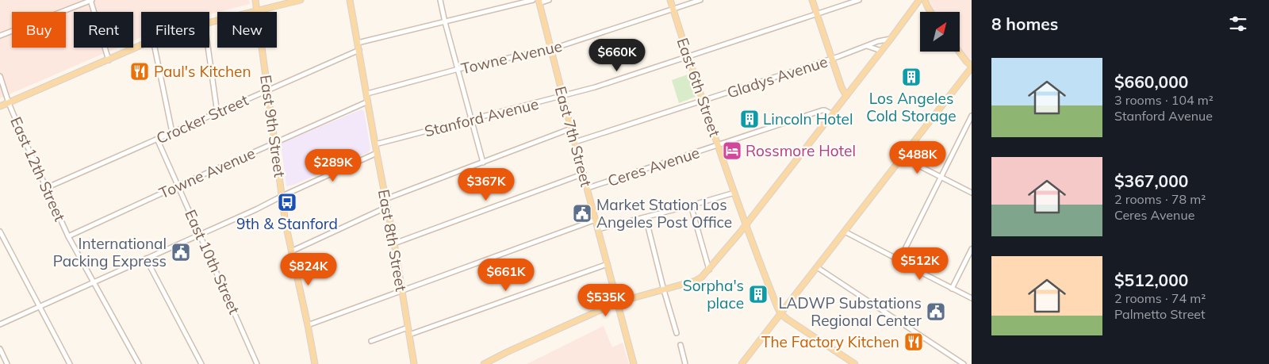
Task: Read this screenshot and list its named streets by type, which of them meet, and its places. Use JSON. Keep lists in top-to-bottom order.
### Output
{
  "streets": {
    "main road": [
      "East 6th Street",
      "East 9th Street",
      "East 7th Street",
      "East 8th Street"
    ],
    "street": [
      "Towne Avenue",
      "Gladys Avenue",
      "Stanford Avenue",
      "Crocker Street",
      "Ceres Avenue",
      "East 12th Street",
      "East 10th Street"
    ]
  },
  "crossings": [
    ["Towne Avenue", "East 6th Street"],
    ["Towne Avenue", "East 9th Street"],
    ["Towne Avenue", "East 7th Street"],
    ["Towne Avenue", "East 12th Street"],
    ["Towne Avenue", "East 8th Street"],
    ["Towne Avenue", "East 10th Street"],
    ["Gladys Avenue", "East 6th Street"],
    ["Gladys Avenue", "East 7th Street"],
    ["East 6th Street", "Stanford Avenue"],
    ["East 6th Street", "Ceres Avenue"],
    ["Stanford Avenue", "East 7th Street"],
    ["Stanford Avenue", "East 8th Street"],
    ["Crocker Street", "East 9th Street"],
    ["Crocker Street", "East 12th Street"],
    ["Crocker Street", "East 8th Street"],
    ["Crocker Street", "East 10th Street"],
    ["East 7th Street", "Ceres Avenue"],
    ["Ceres Avenue", "East 8th Street"]
  ],
  "places": {
    "restaurant": ["Paul's Kitchen", "The Factory Kitchen"],
    "building": ["Los Angeles Cold Storage", "Lincoln Hotel", "Sorpha's place"],
    "hotel": ["Rossmore Hotel"],
    "bus stop": ["9th & Stanford"],
    "public building": ["Market Station Los Angeles Post Office", "International Packing Express", "LADWP Substations Regional Center"]
  },
  "north": "top right",
  "page": {
    "heading": "8 homes",
    "chip": [
      "Buy",
      "Rent",
      "Filters",
      "New"
    ],
    "price": [
      "$660K",
      "$488K",
      "$289K",
      "$367K",
      "$512K",
      "$824K",
      "$661K",
      "$535K"
    ],
    "list": [
      {
        "name": "$660,000",
        "note": "3 rooms · 104 m² · Stanford Avenue"
      },
      {
        "name": "$367,000",
        "note": "2 rooms · 78 m² · Ceres Avenue"
      },
      {
        "name": "$512,000",
        "note": "2 rooms · 74 m² · Palmetto Street"
      }
    ]
  }
}
